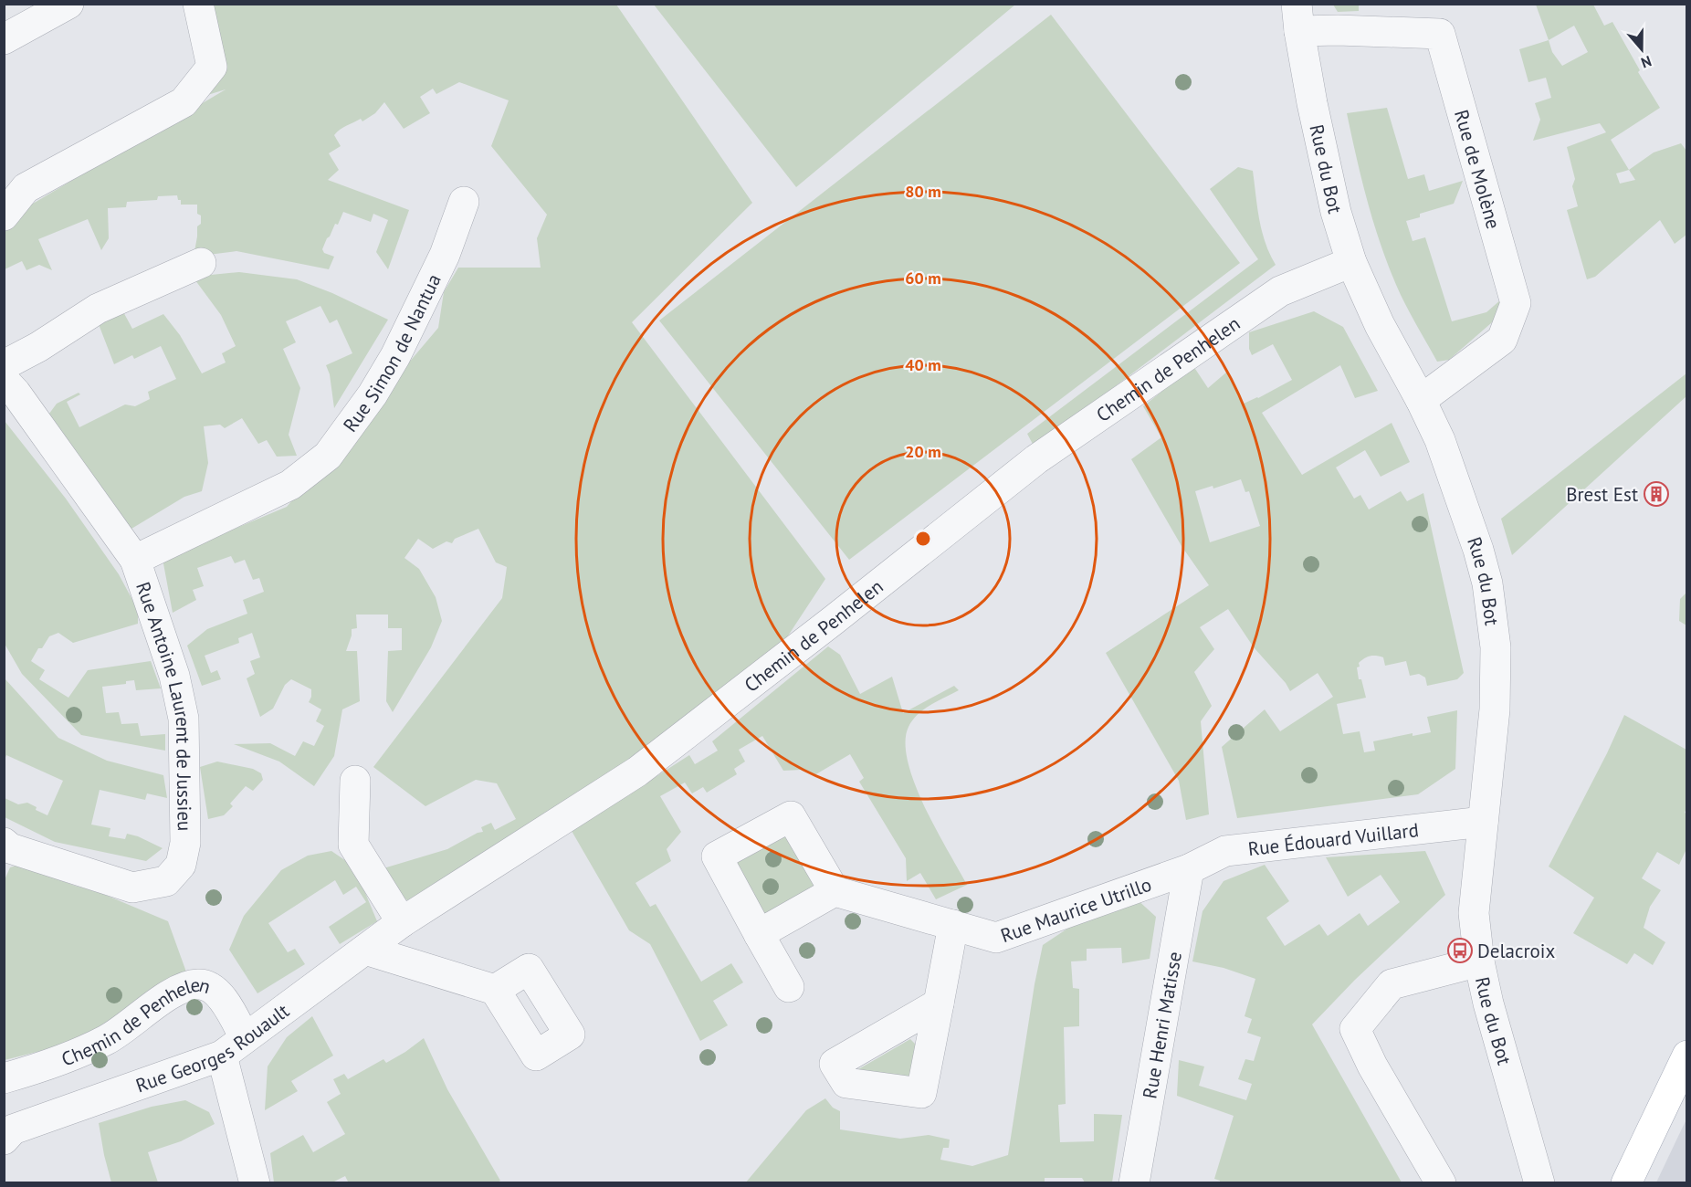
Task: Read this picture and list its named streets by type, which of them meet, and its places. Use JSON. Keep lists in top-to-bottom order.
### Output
{
  "streets": {
    "street": [
      "Rue de Molène",
      "Rue du Bot",
      "Rue Simon de Nantua",
      "Chemin de Penhelen",
      "Rue Antoine Laurent de Jussieu",
      "Rue Édouard Vuillard",
      "Rue Maurice Utrillo",
      "Rue Henri Matisse",
      "Rue Georges Rouault"
    ]
  },
  "crossings": [
    ["Rue de Molène", "Rue du Bot"],
    ["Rue du Bot", "Chemin de Penhelen"],
    ["Rue du Bot", "Rue Édouard Vuillard"],
    ["Rue Simon de Nantua", "Rue Antoine Laurent de Jussieu"],
    ["Chemin de Penhelen", "Rue Georges Rouault"],
    ["Rue Édouard Vuillard", "Rue Maurice Utrillo"],
    ["Rue Édouard Vuillard", "Rue Henri Matisse"],
    ["Rue Maurice Utrillo", "Rue Henri Matisse"]
  ],
  "places": {
    "building": ["Brest Est"],
    "bus stop": ["Delacroix"]
  },
  "north": "bottom",
  "rings": [
    "80 m",
    "60 m",
    "40 m",
    "20 m"
  ]
}
